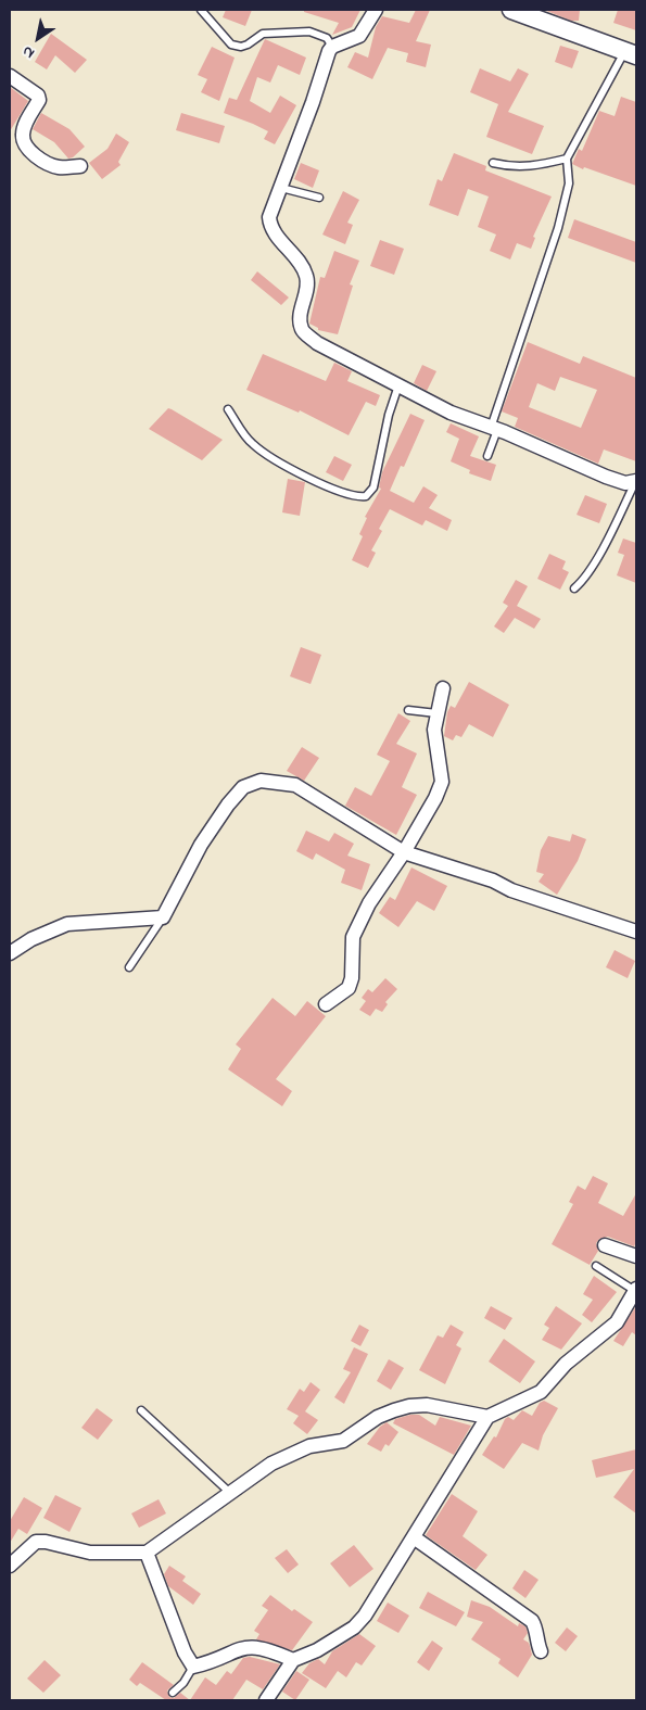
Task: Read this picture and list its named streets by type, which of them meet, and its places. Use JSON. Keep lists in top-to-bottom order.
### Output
{
  "north": "bottom left"
}
